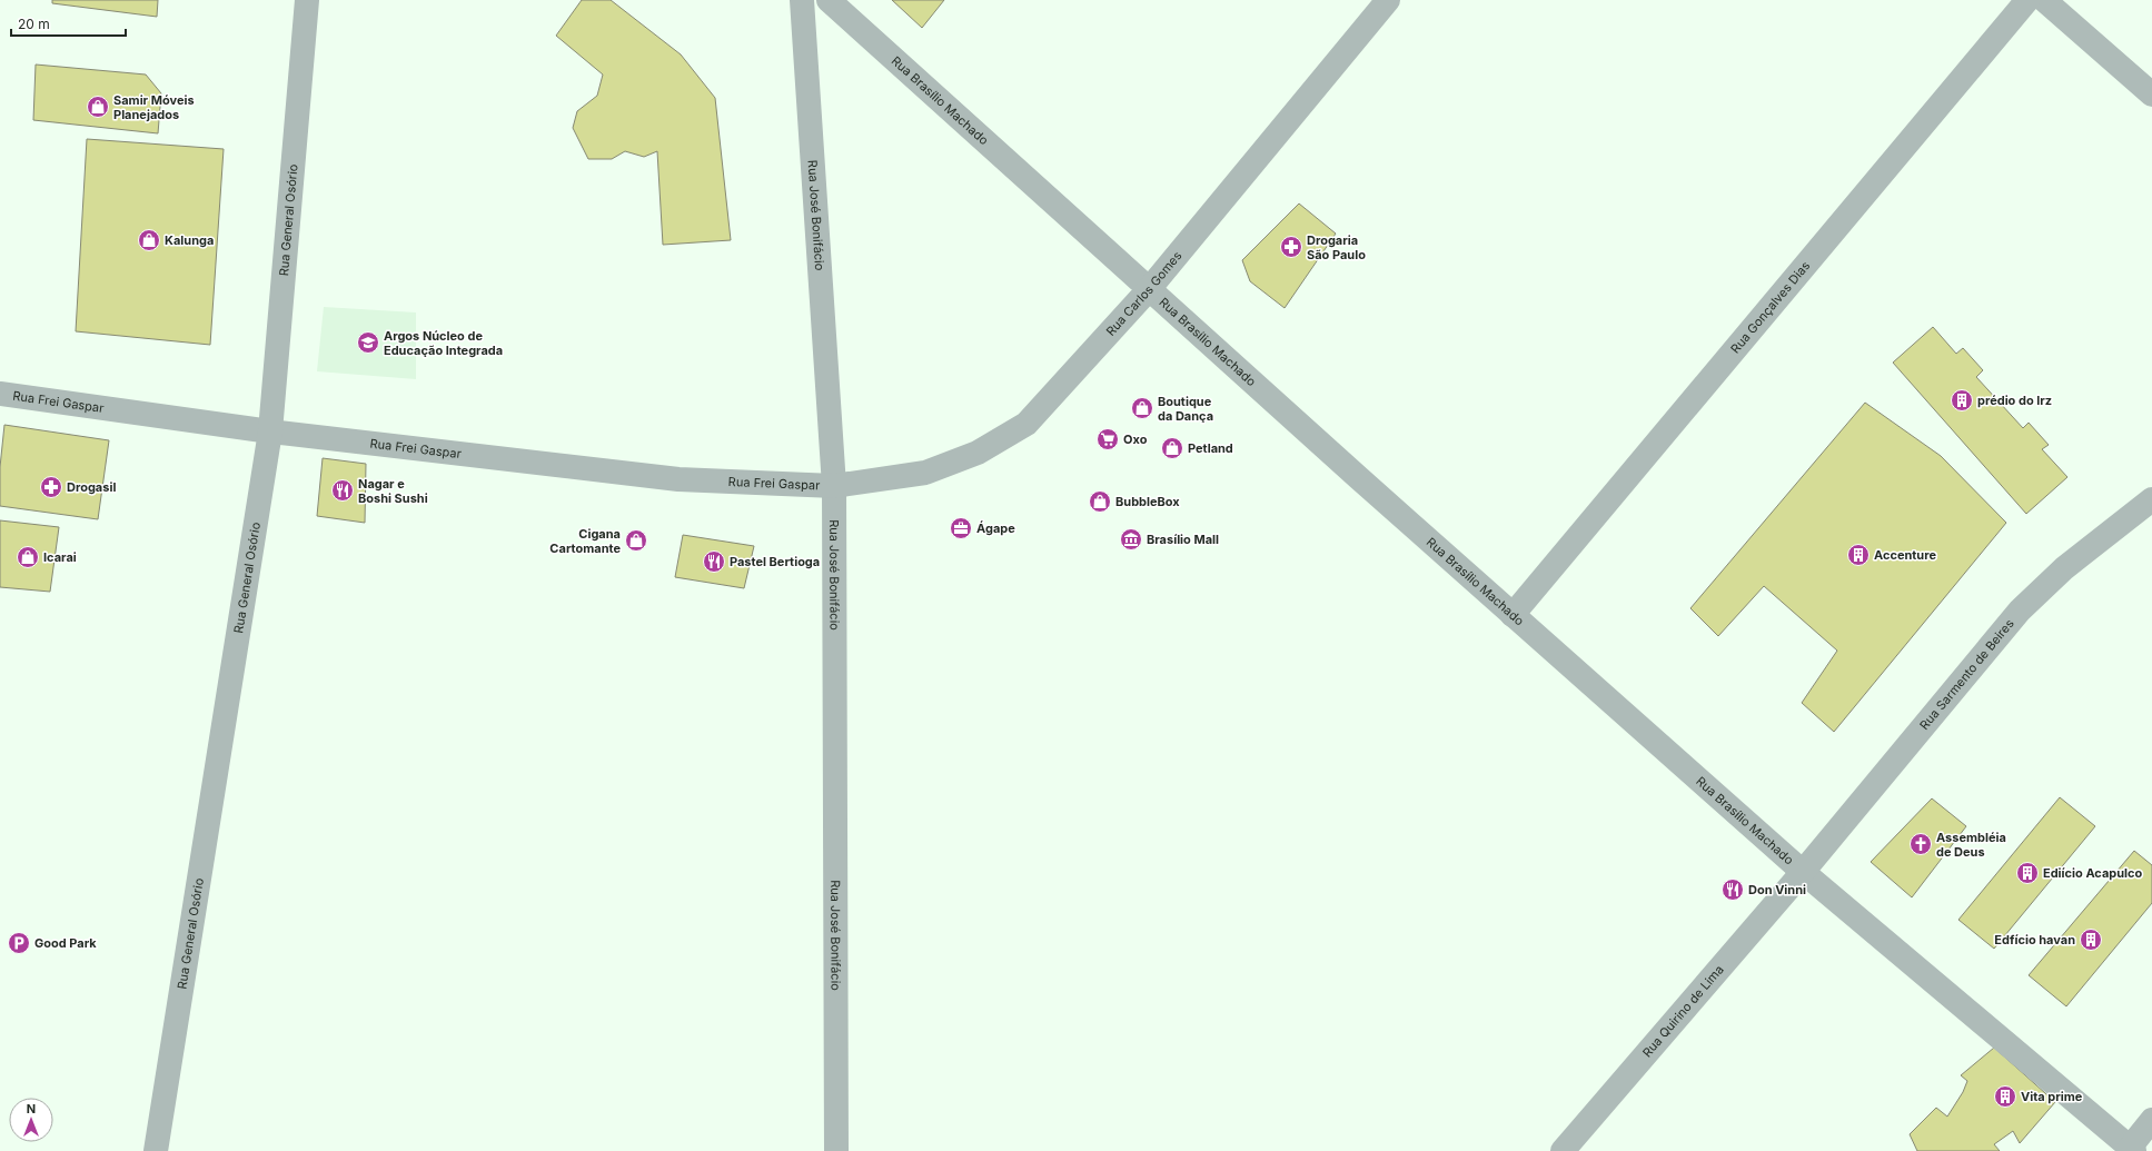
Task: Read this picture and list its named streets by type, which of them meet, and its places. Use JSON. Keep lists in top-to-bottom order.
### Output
{
  "streets": {
    "street": [
      "Rua Brasílio Machado",
      "Rua José Bonifácio",
      "Rua General Osório",
      "Rua Carlos Gomes",
      "Rua Gonçalves Dias",
      "Rua Frei Gaspar",
      "Rua Sarmento de Beires",
      "Rua Quirino de Lima"
    ]
  },
  "crossings": [
    ["Rua Brasílio Machado", "Rua Carlos Gomes"],
    ["Rua Brasílio Machado", "Rua Gonçalves Dias"],
    ["Rua Brasílio Machado", "Rua Sarmento de Beires"],
    ["Rua Brasílio Machado", "Rua Quirino de Lima"],
    ["Rua José Bonifácio", "Rua Carlos Gomes"],
    ["Rua José Bonifácio", "Rua Frei Gaspar"],
    ["Rua General Osório", "Rua Frei Gaspar"],
    ["Rua Carlos Gomes", "Rua Frei Gaspar"],
    ["Rua Sarmento de Beires", "Rua Quirino de Lima"]
  ],
  "places": {
    "shop": [
      "Samir Móveis Planejados",
      "Kalunga",
      "Boutique da Dança",
      "Petland",
      "BubbleBox",
      "Cigana Cartomante",
      "Icarai"
    ],
    "pharmacy": ["Drogaria São Paulo", "Drogasil"],
    "school or university": ["Argos Núcleo de Educação Integrada"],
    "building": [
      "prédio do lrz",
      "Accenture",
      "Ediício Acapulco",
      "Edfício havan",
      "Vita prime"
    ],
    "supermarket": ["Oxo"],
    "restaurant": ["Nagar e Boshi Sushi", "Pastel Bertioga", "Don Vinni"],
    "office": ["Ágape"],
    "museum": ["Brasílio Mall"],
    "church": ["Assembléia de Deus"],
    "parking": ["Good Park"]
  },
  "scale_bar": "20 m",
  "north": "top"
}
